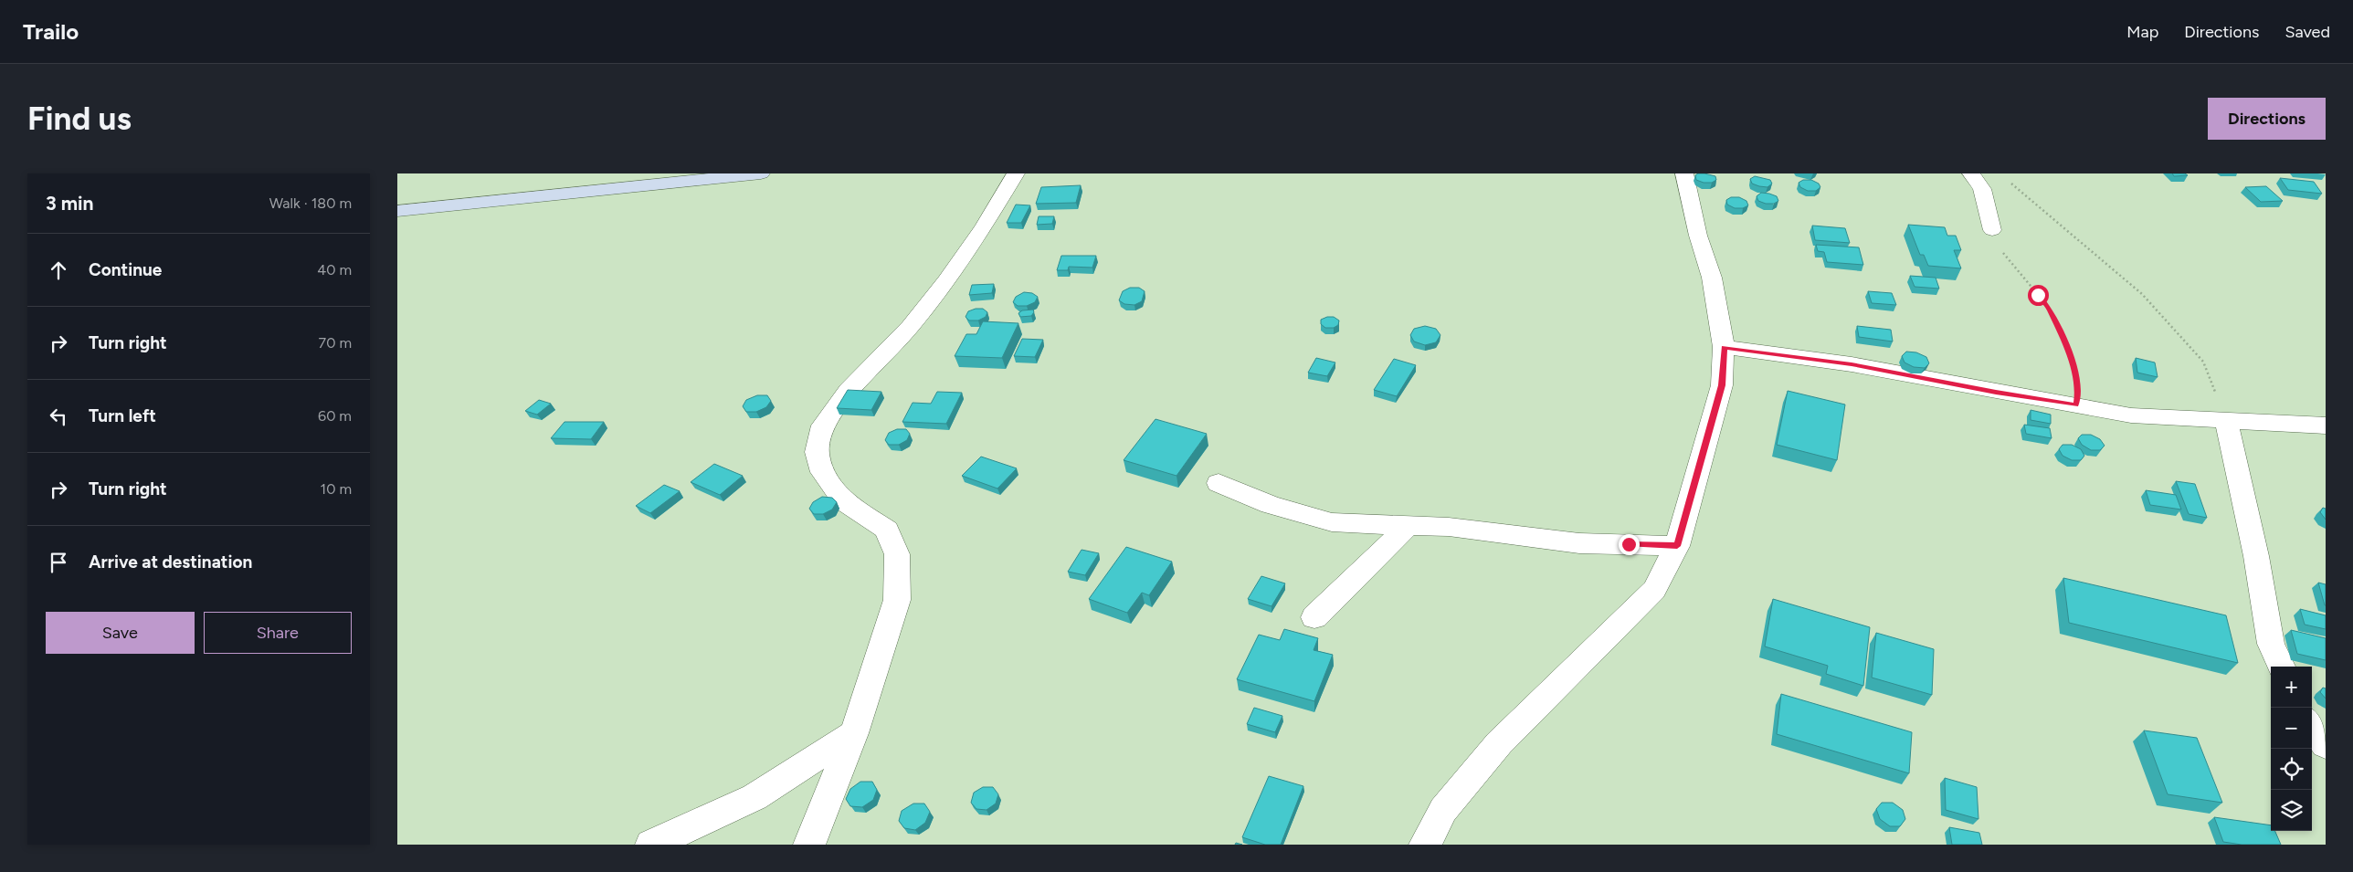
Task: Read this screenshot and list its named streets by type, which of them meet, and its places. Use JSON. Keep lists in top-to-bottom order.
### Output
{
  "page": {
    "header": "Trailo",
    "nav": ["Map", "Directions", "Saved"],
    "buttons": [
      "Directions",
      ["Save", "Share"]
    ],
    "title": "Find us",
    "heading": ["3 min", "Walk · 180 m"],
    "list": [
      ["Continue", "40 m"],
      ["Turn right", "70 m"],
      ["Turn left", "60 m"],
      ["Turn right", "10 m"],
      "Arrive at destination"
    ],
    "map_buttons": ["+", "−"]
  }
}
